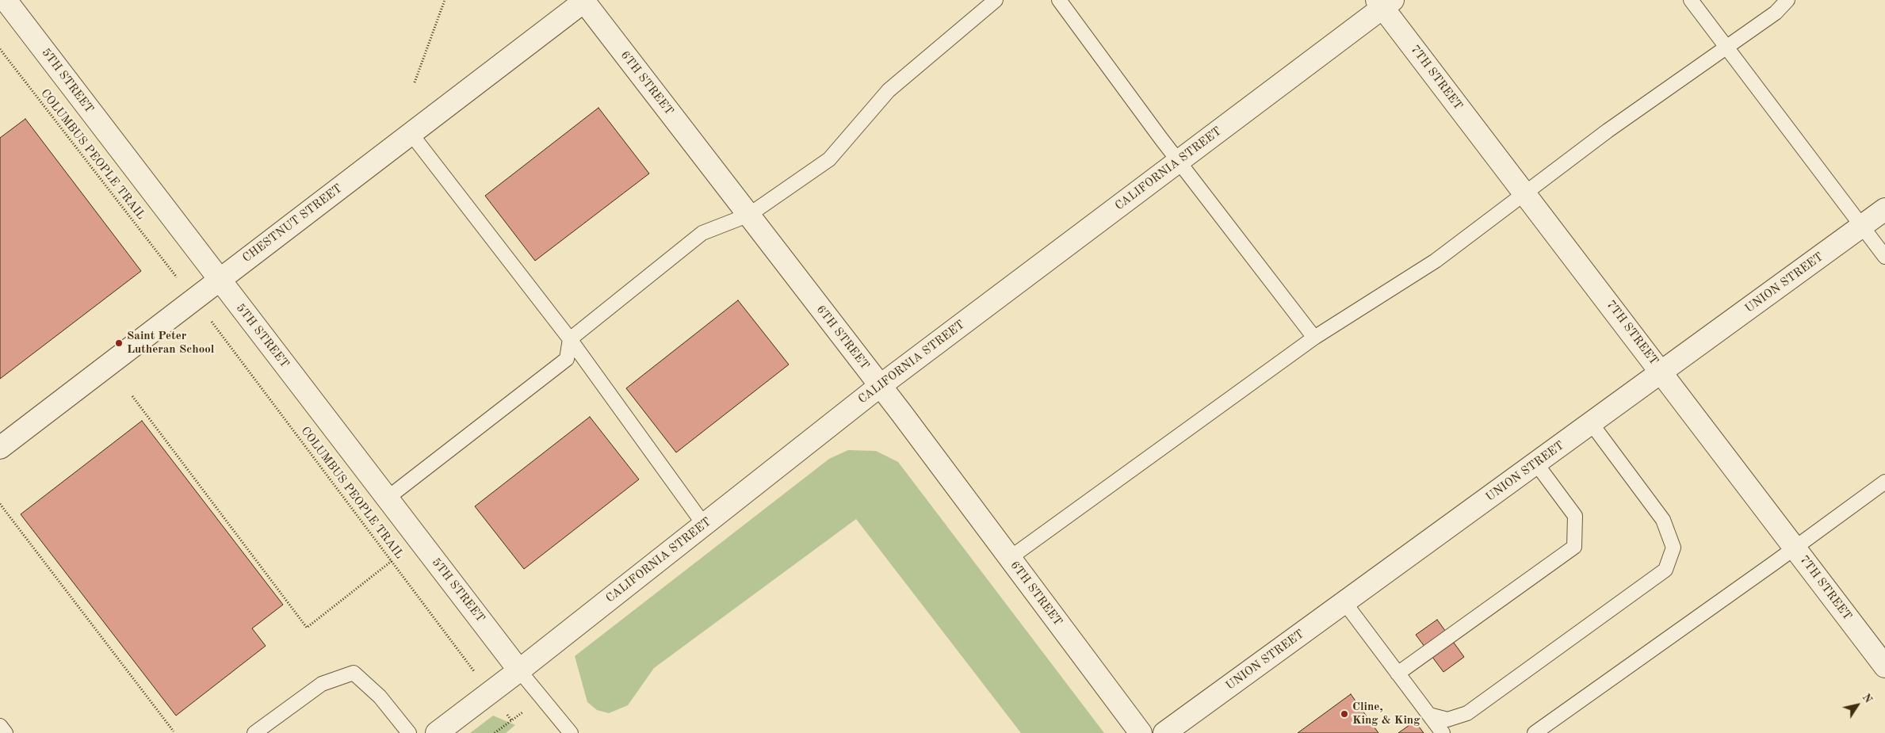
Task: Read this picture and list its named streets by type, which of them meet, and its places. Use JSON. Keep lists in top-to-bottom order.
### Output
{
  "streets": {
    "street": [
      "7TH STREET",
      "5TH STREET",
      "6TH STREET",
      "CALIFORNIA STREET",
      "CHESTNUT STREET",
      "UNION STREET"
    ],
    "path": ["COLUMBUS PEOPLE TRAIL"]
  },
  "crossings": [
    ["7TH STREET", "CALIFORNIA STREET"],
    ["7TH STREET", "UNION STREET"],
    ["5TH STREET", "CALIFORNIA STREET"],
    ["5TH STREET", "CHESTNUT STREET"],
    ["6TH STREET", "CALIFORNIA STREET"],
    ["6TH STREET", "CHESTNUT STREET"]
  ],
  "places": ["Saint Peter Lutheran School", "Cline, King & King"],
  "north": "top right"
}
